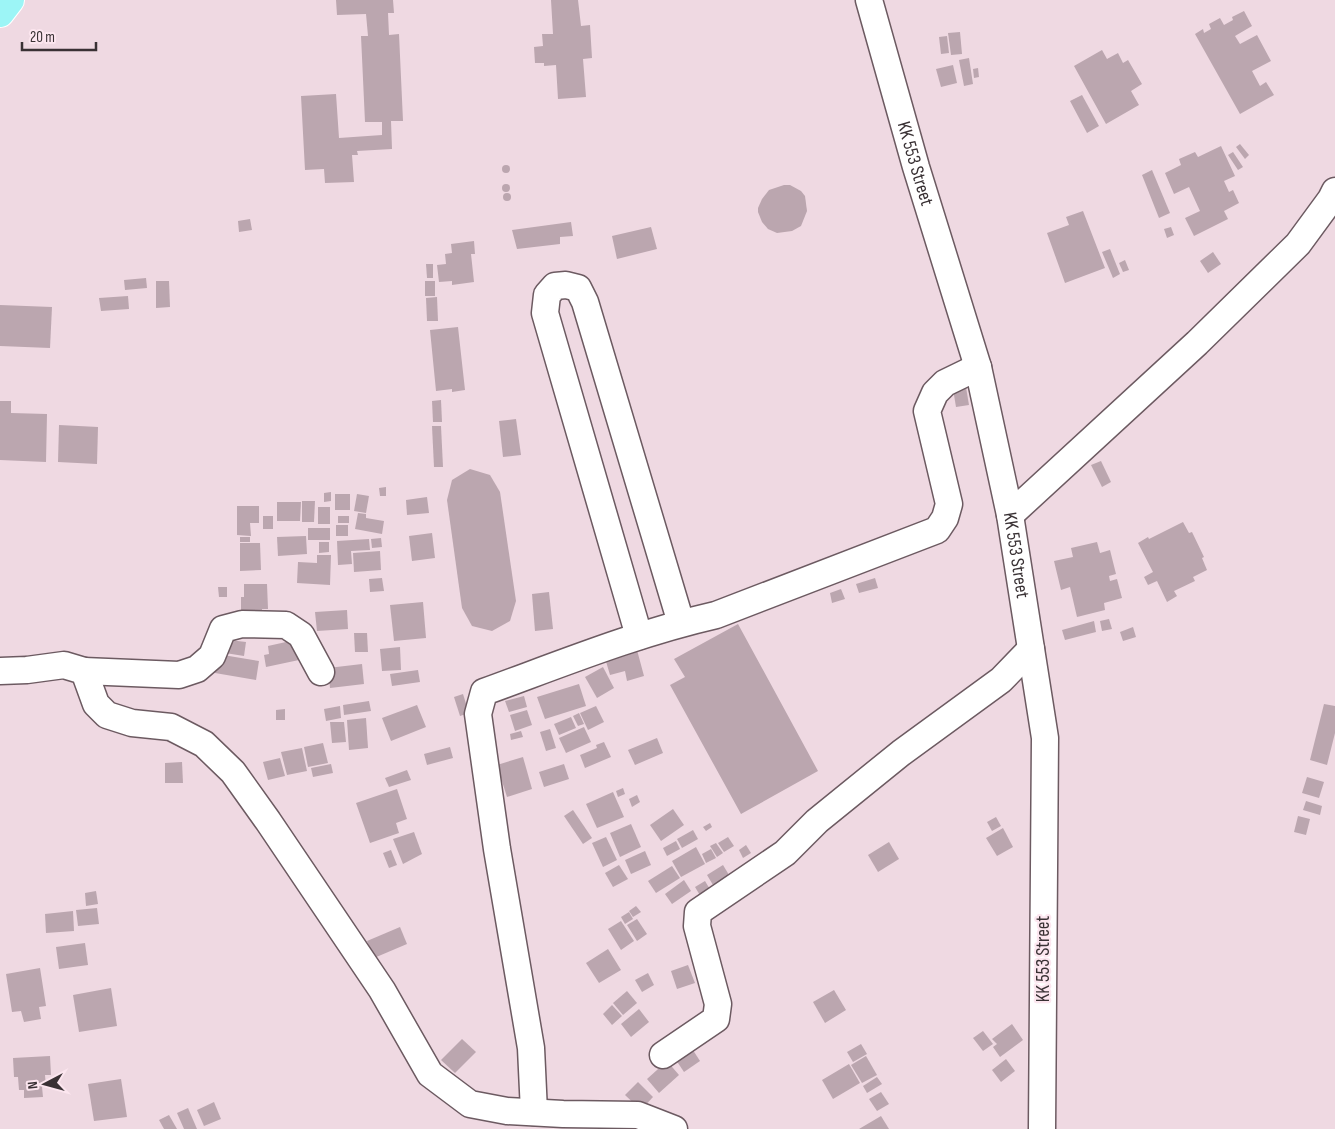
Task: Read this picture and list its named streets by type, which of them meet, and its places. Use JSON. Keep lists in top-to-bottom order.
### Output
{
  "streets": {
    "street": ["KK 553 Street"]
  },
  "scale_bar": "20 m",
  "north": "left"
}
